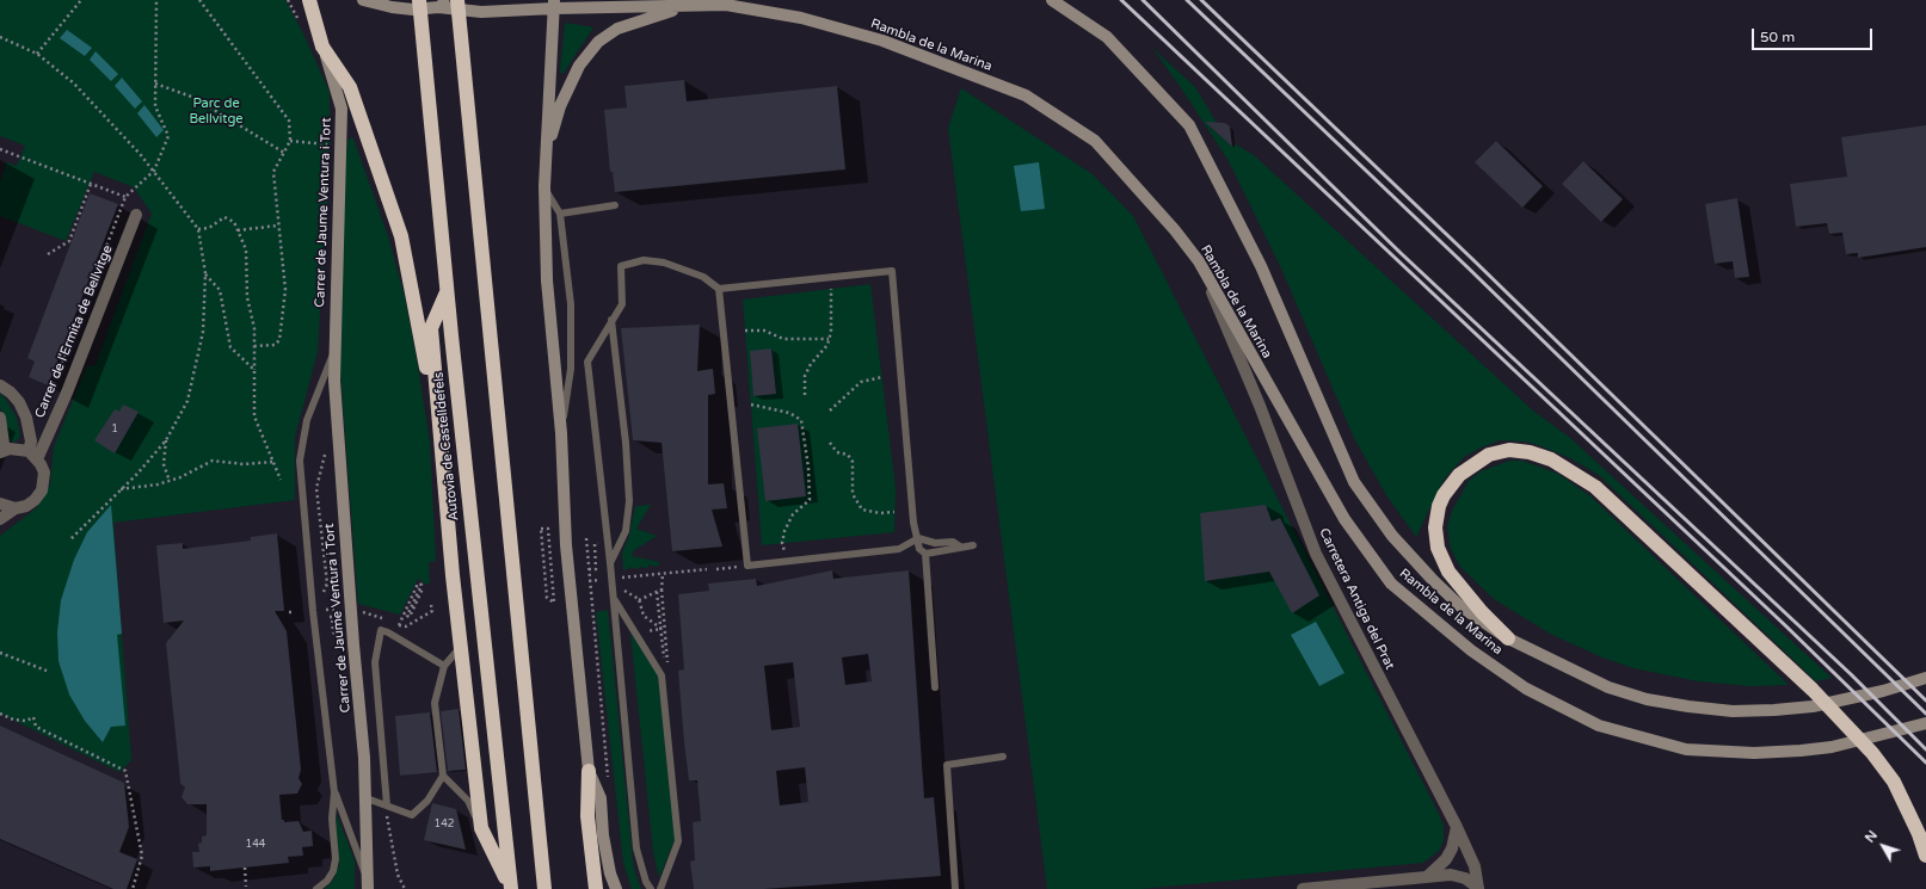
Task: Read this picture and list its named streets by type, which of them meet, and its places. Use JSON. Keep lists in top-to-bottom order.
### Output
{
  "streets": {
    "highway": ["Autovia de Castelldefels"],
    "street": [
      "Rambla de la Marina",
      "Carrer de Jaume Ventura i Tort",
      "Carrer de l'Ermita de Bellvitge",
      "Carretera Antiga del Prat"
    ]
  },
  "crossings": [
    ["Rambla de la Marina", "Carretera Antiga del Prat"]
  ],
  "parks": ["Parc de Bellvitge"],
  "house_numbers": ["1", "142", "144"],
  "scale_bar": "50 m",
  "north": "top left"
}
